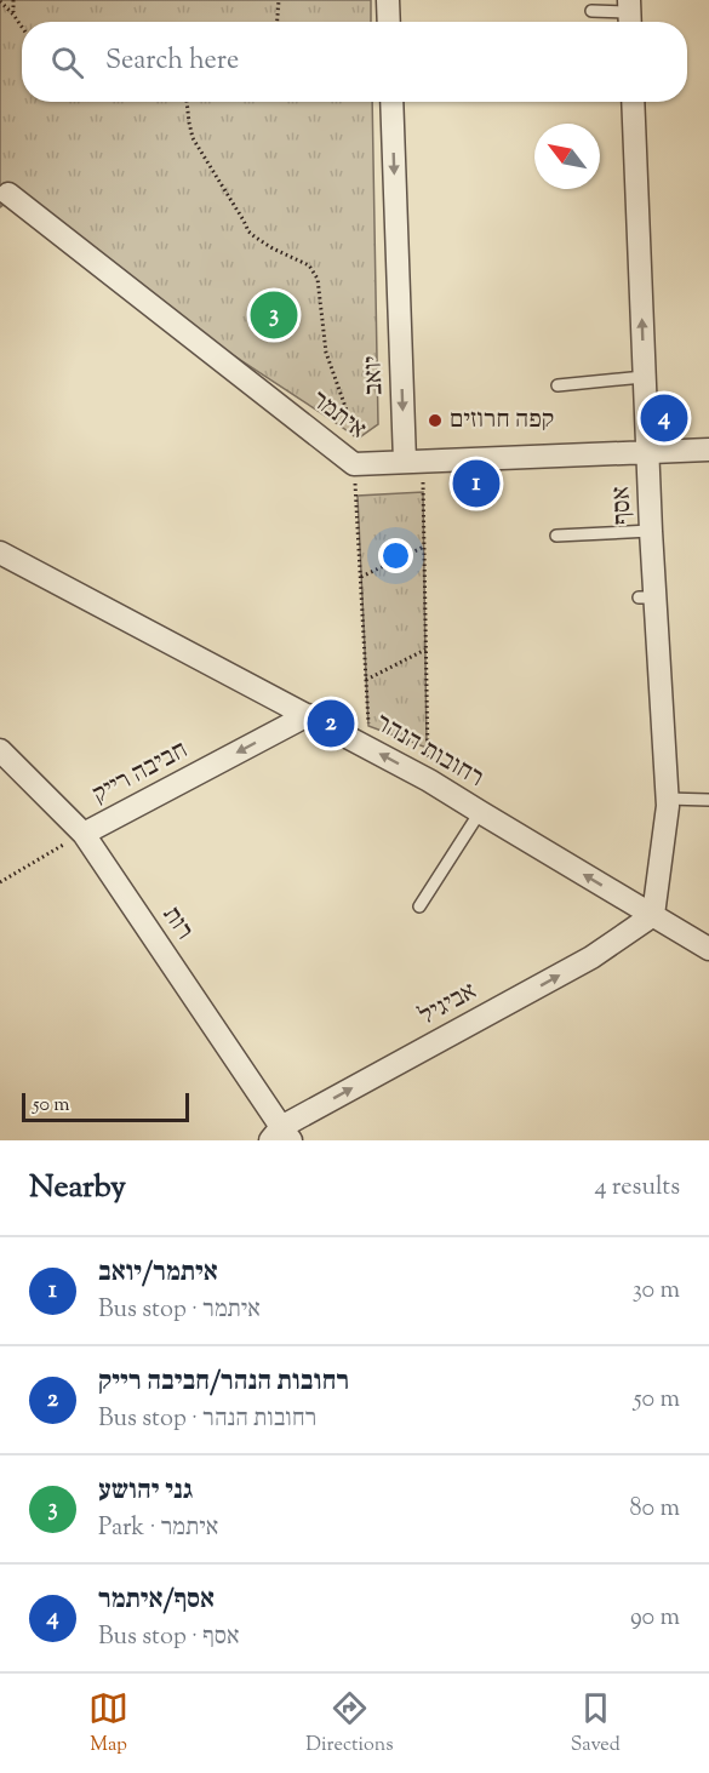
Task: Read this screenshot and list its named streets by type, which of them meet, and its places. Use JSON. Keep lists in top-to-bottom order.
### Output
{
  "streets": {
    "street": [
      "יואב",
      "איתמר",
      "אסף",
      "רחובות הנהר",
      "חביבה רייק",
      "רות",
      "אביגיל"
    ]
  },
  "crossings": [
    ["יואב", "איתמר"],
    ["איתמר", "אסף"],
    ["אסף", "רחובות הנהר"],
    ["אסף", "אביגיל"],
    ["רחובות הנהר", "חביבה רייק"],
    ["רחובות הנהר", "אביגיל"],
    ["חביבה רייק", "רות"],
    ["רות", "אביגיל"]
  ],
  "one_way": ["יואב", "חביבה רייק", "אביגיל"],
  "places": ["קפה חרוזים"],
  "scale_bar": "50 m",
  "north": "top left",
  "page": {
    "search": "Search here",
    "pins": [
      "3",
      "4",
      "1",
      "2"
    ],
    "scale": "50 m",
    "heading": ["Nearby", "4 results"],
    "list": [
      {
        "mark": "1",
        "name": "איתמר/יואב",
        "note": "Bus stop · איתמר",
        "value": "30 m"
      },
      {
        "mark": "2",
        "name": "רחובות הנהר/חביבה רייק",
        "note": "Bus stop · רחובות הנהר",
        "value": "50 m"
      },
      {
        "mark": "3",
        "name": "גני יהושע",
        "note": "Park · איתמר",
        "value": "80 m"
      },
      {
        "mark": "4",
        "name": "אסף/איתמר",
        "note": "Bus stop · אסף",
        "value": "90 m"
      }
    ],
    "nav": ["Map", "Directions", "Saved"]
  }
}
